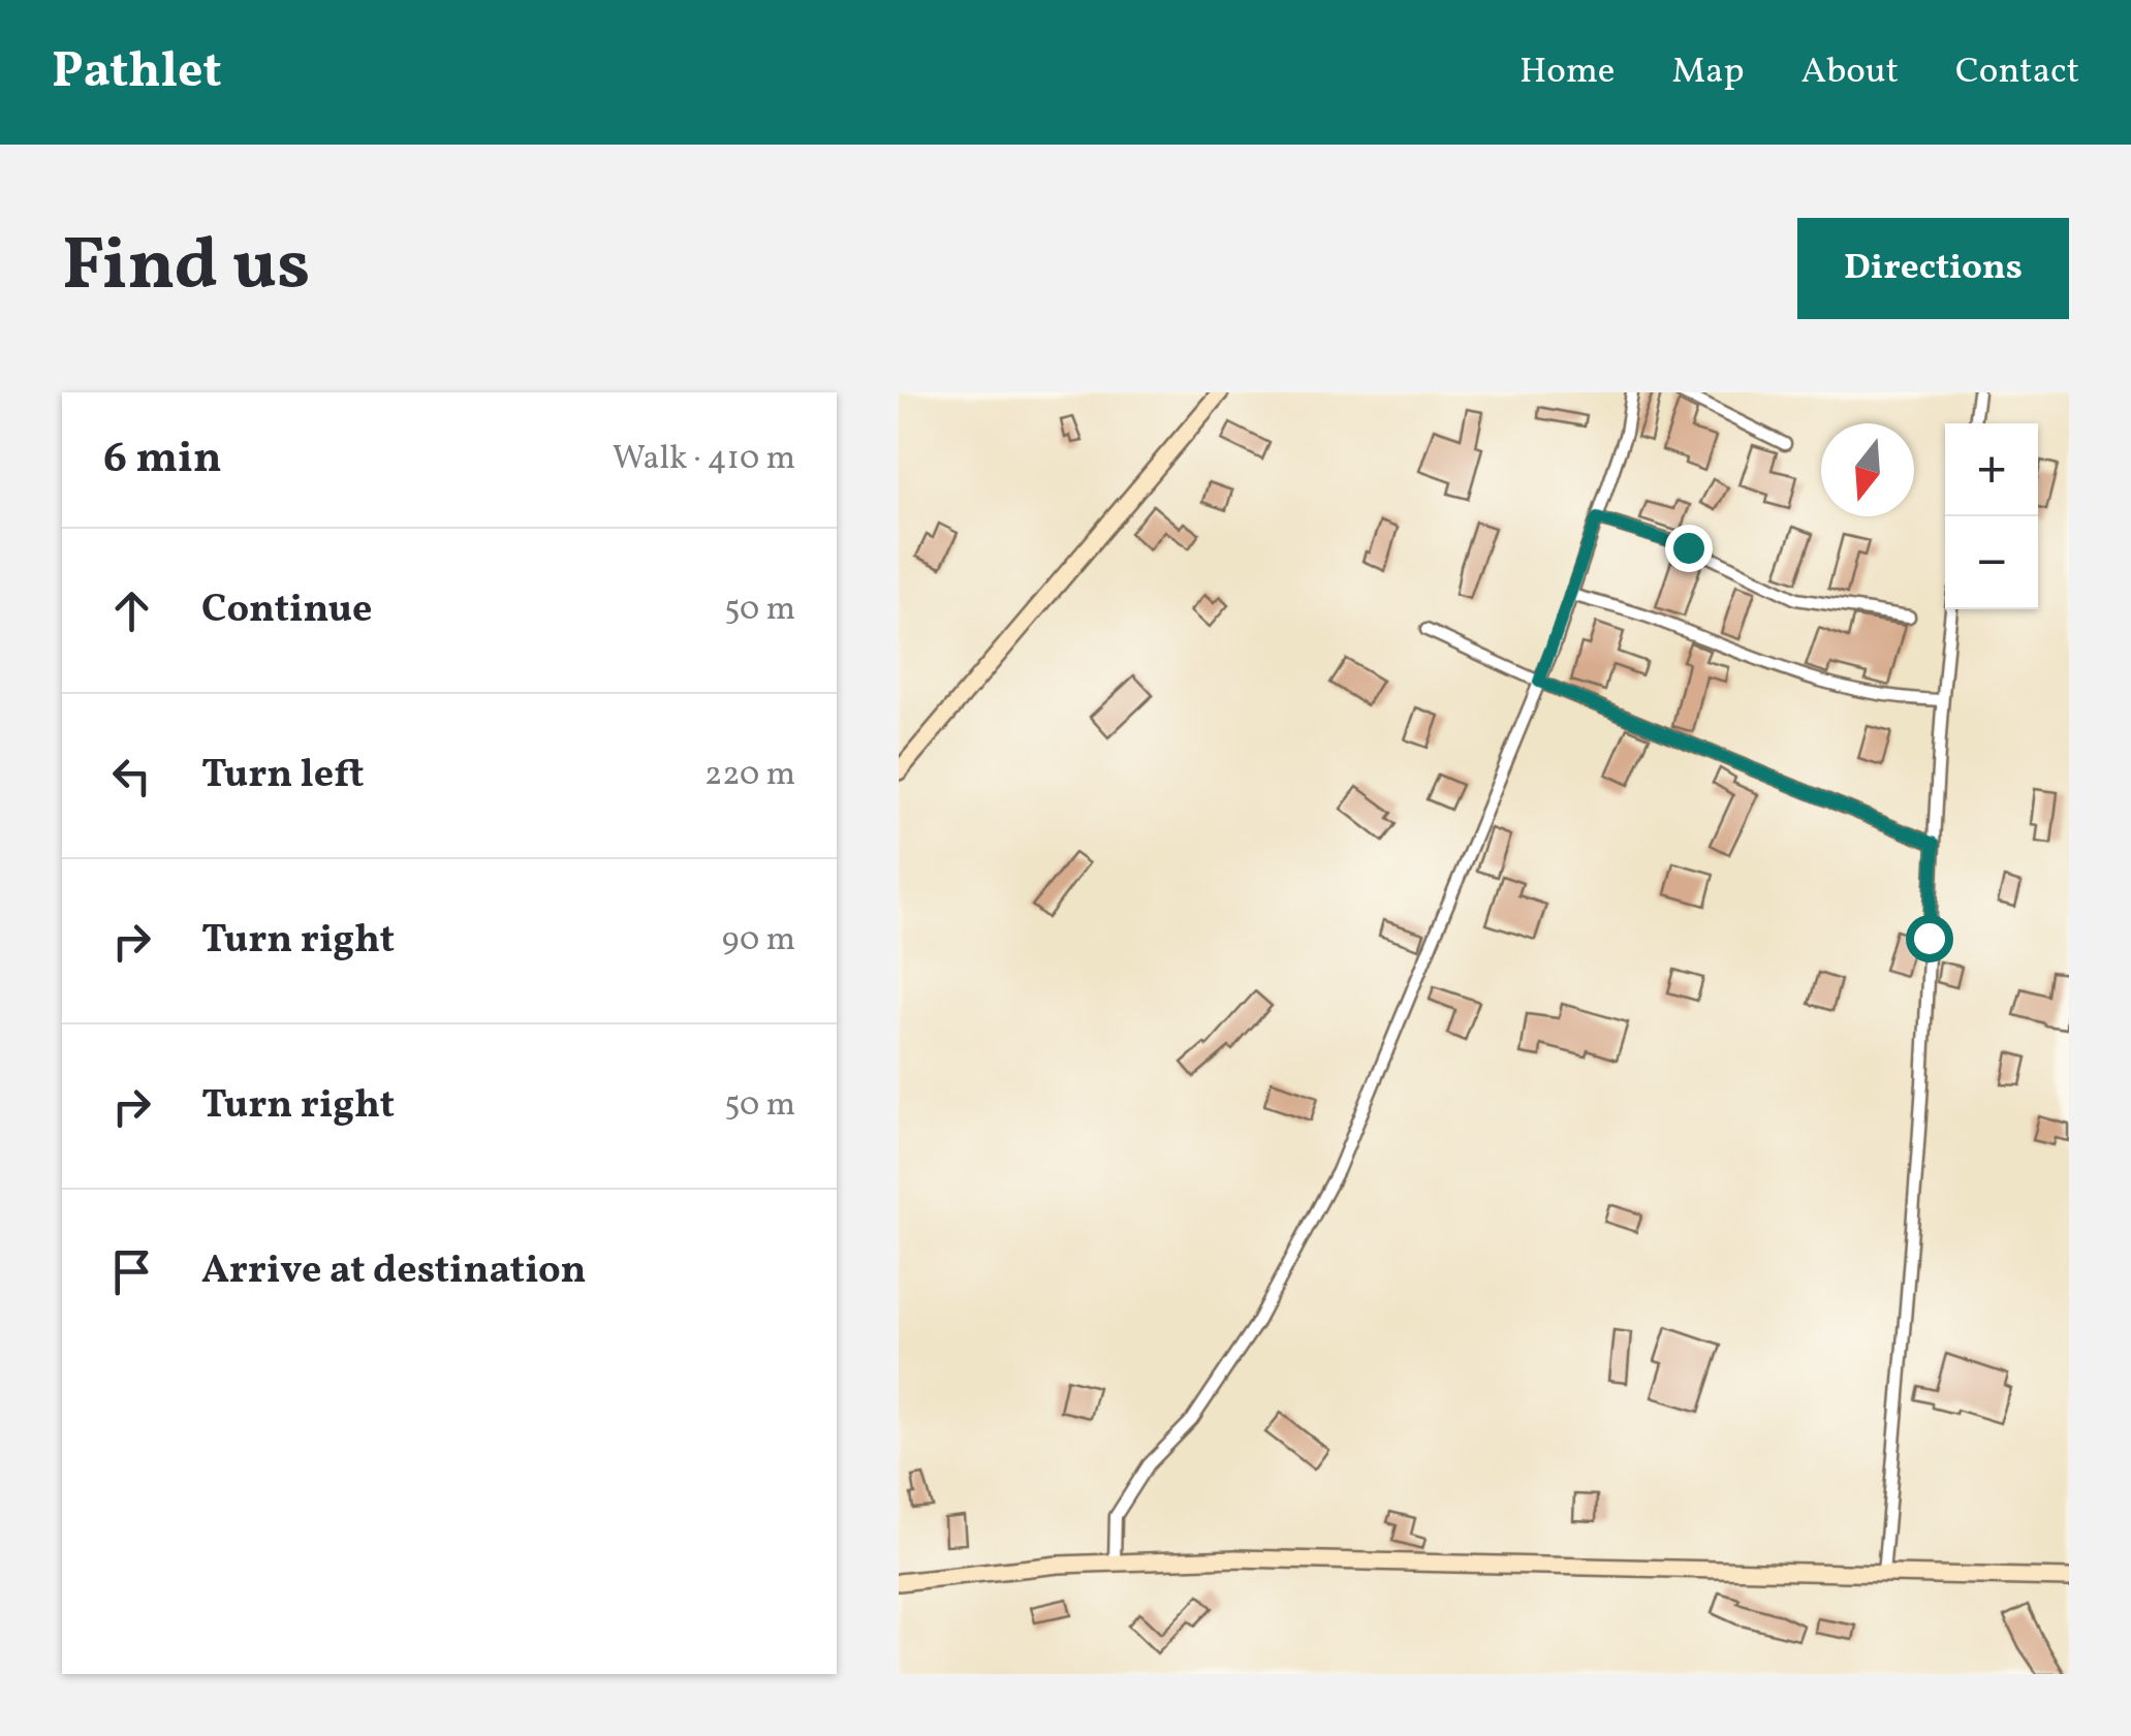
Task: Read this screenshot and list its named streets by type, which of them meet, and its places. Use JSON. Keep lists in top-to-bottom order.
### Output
{
  "north": "bottom",
  "page": {
    "header": "Pathlet",
    "nav": [
      "Home",
      "Map",
      "About",
      "Contact"
    ],
    "title": "Find us",
    "buttons": "Directions",
    "heading": ["6 min", "Walk · 410 m"],
    "map_buttons": ["+", "−"],
    "list": [
      ["Continue", "50 m"],
      ["Turn left", "220 m"],
      ["Turn right", "90 m"],
      ["Turn right", "50 m"],
      "Arrive at destination"
    ]
  }
}
